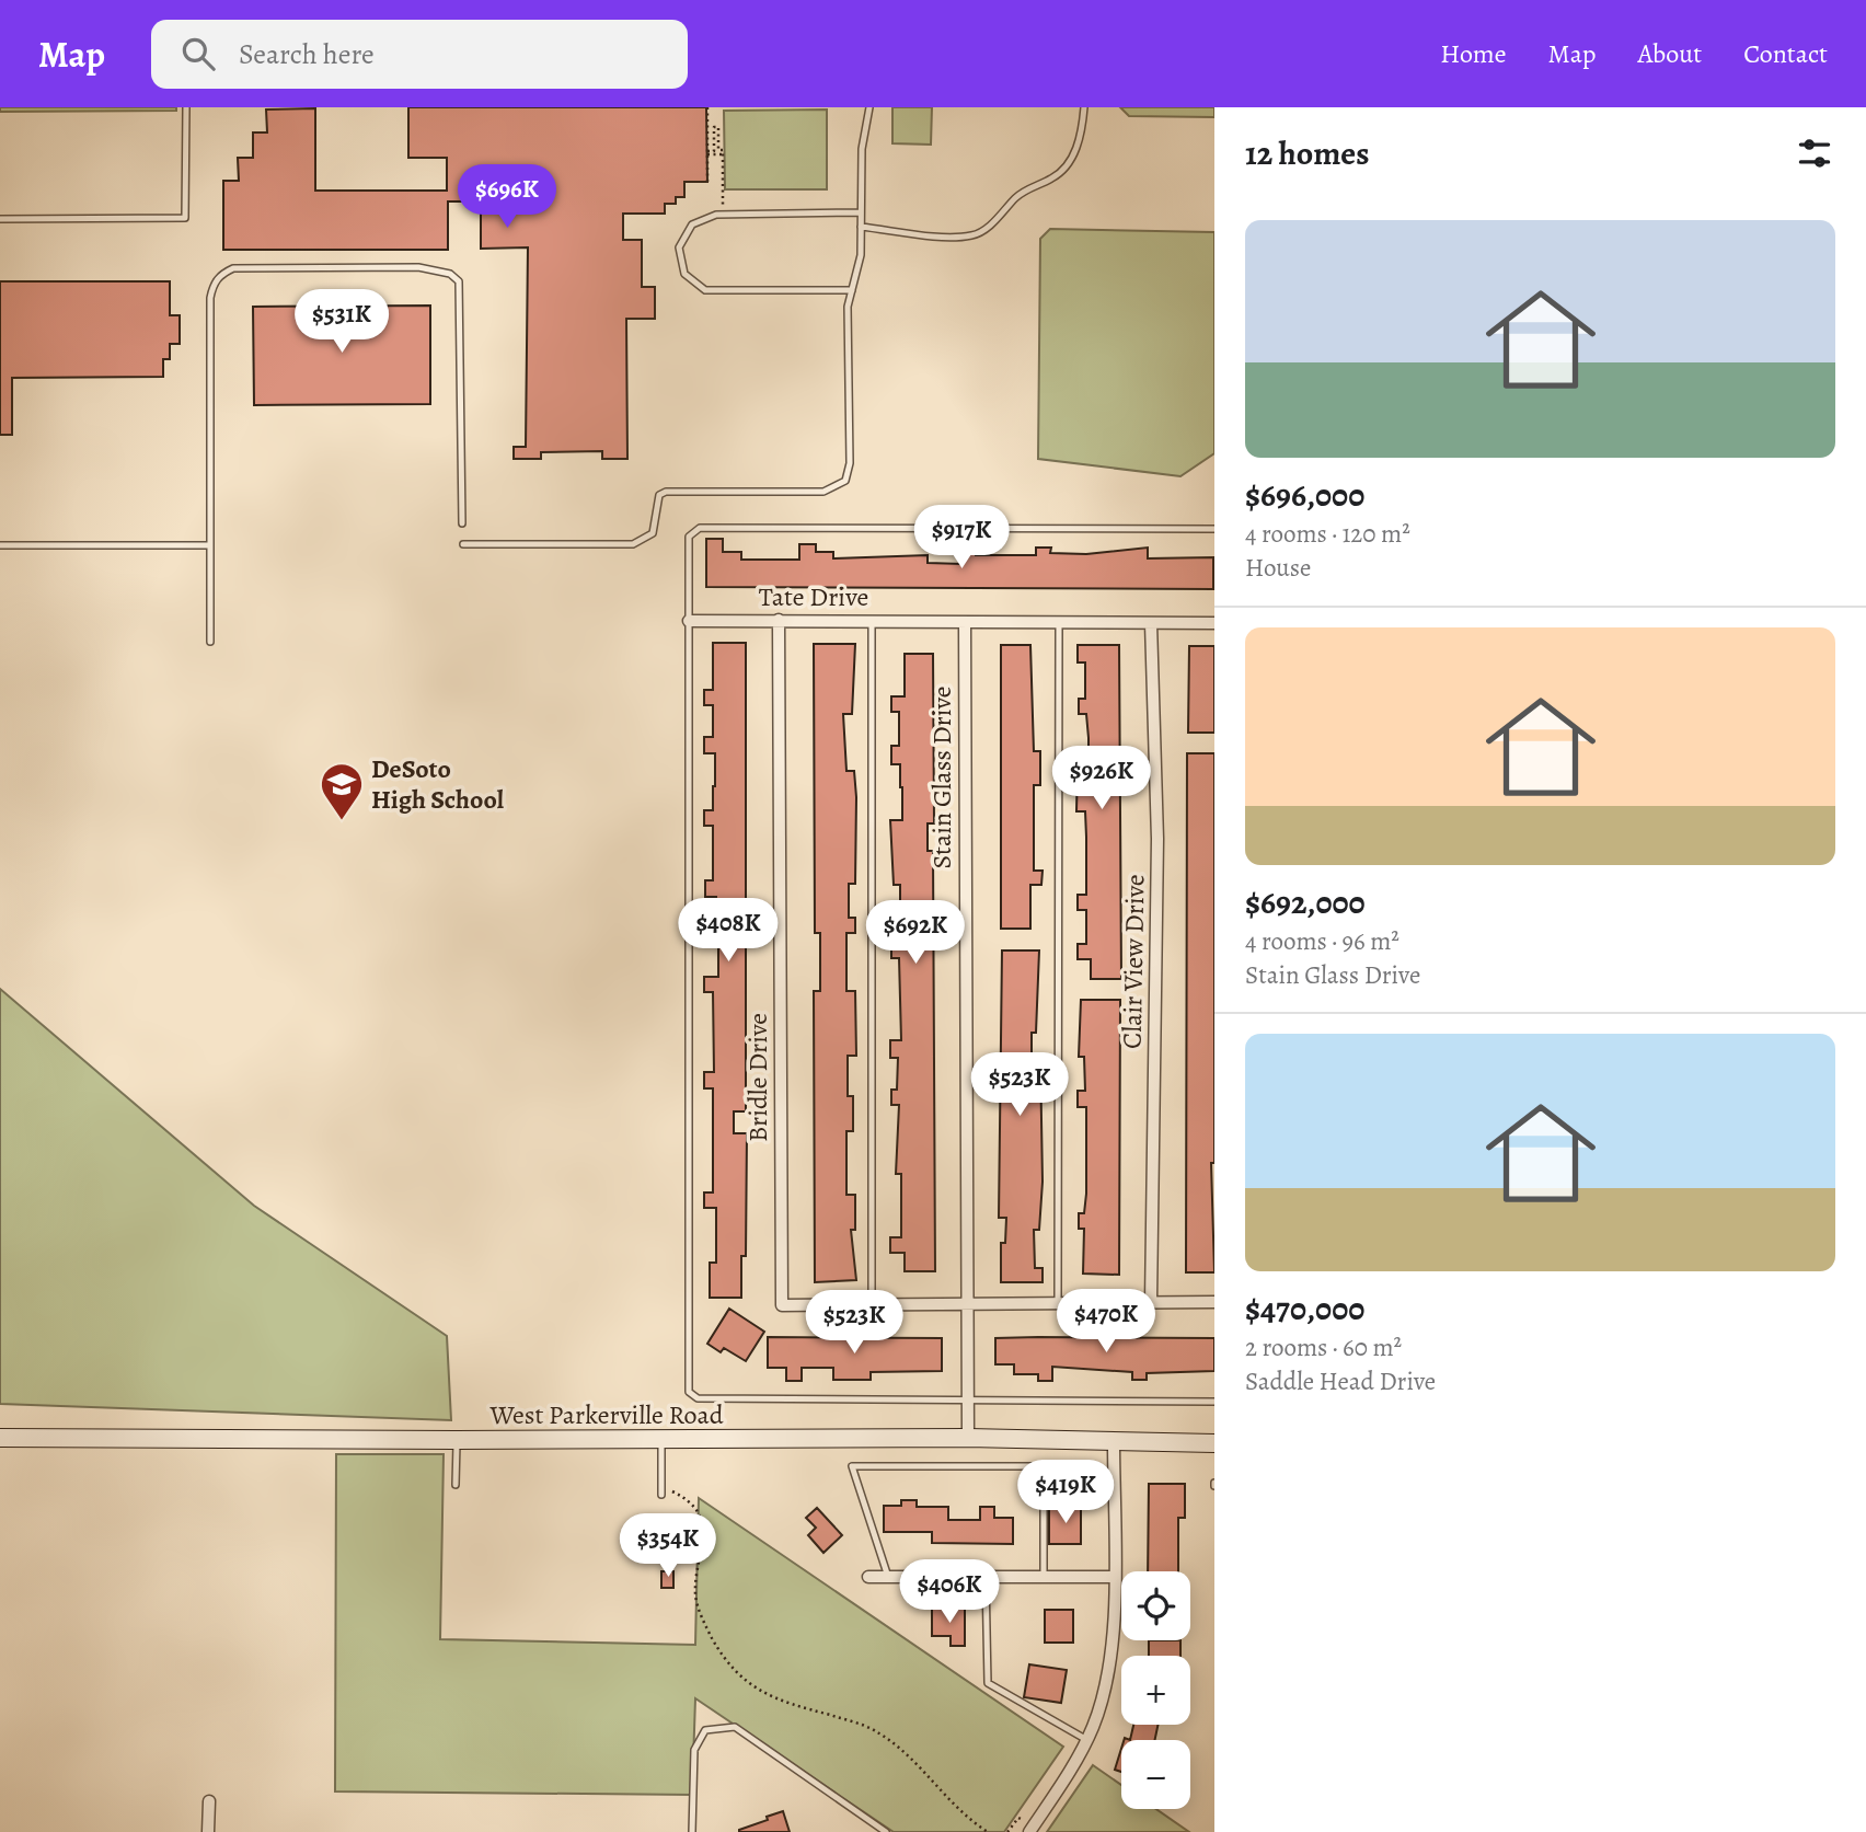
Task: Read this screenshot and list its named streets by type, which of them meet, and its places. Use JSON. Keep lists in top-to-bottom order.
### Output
{
  "streets": {
    "main road": ["West Parkerville Road"],
    "street": [
      "Tate Drive",
      "Stain Glass Drive",
      "Clair View Drive",
      "Bridle Drive"
    ]
  },
  "crossings": [
    ["Tate Drive", "Stain Glass Drive"],
    ["Tate Drive", "Clair View Drive"],
    ["Tate Drive", "Bridle Drive"],
    ["Stain Glass Drive", "West Parkerville Road"]
  ],
  "places": {
    "school or university": ["DeSoto High School"]
  },
  "page": {
    "header": "Map",
    "search": "Search here",
    "nav": [
      "Home",
      "Map",
      "About",
      "Contact"
    ],
    "heading": "12 homes",
    "price": [
      "$696K",
      "$531K",
      "$917K",
      "$926K",
      "$408K",
      "$692K",
      "$523K",
      "$470K",
      "$523K",
      "$419K",
      "$354K",
      "$406K"
    ],
    "list": [
      {
        "name": "$696,000",
        "note": "4 rooms · 120 m² · House"
      },
      {
        "name": "$692,000",
        "note": "4 rooms · 96 m² · Stain Glass Drive"
      },
      {
        "name": "$470,000",
        "note": "2 rooms · 60 m² · Saddle Head Drive"
      }
    ],
    "map_buttons": ["+", "−"]
  }
}
